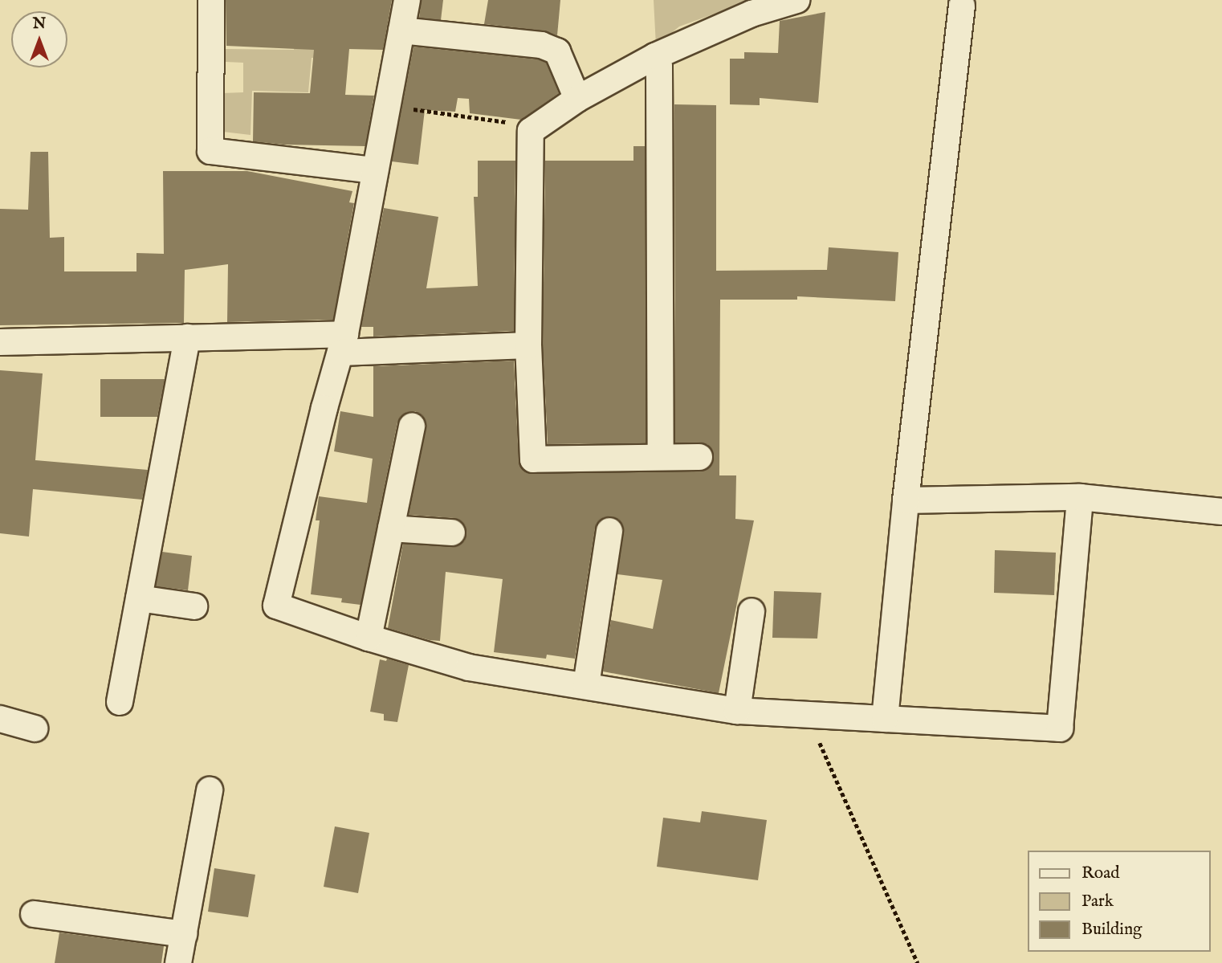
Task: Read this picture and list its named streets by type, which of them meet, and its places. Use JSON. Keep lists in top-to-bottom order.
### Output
{
  "legend": ["Road", "Park", "Building"],
  "north": "top"
}
